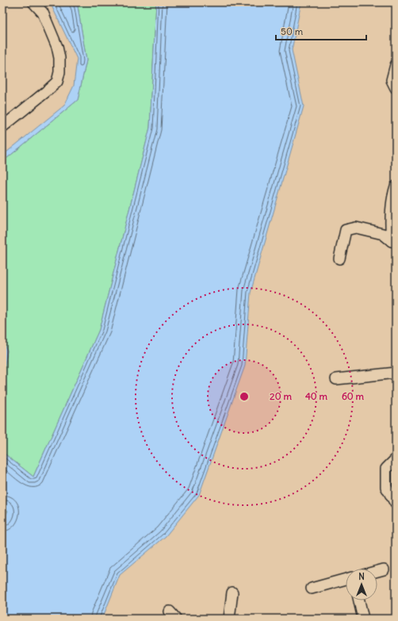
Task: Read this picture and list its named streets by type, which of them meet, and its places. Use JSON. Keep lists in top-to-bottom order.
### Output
{
  "scale_bar": "50 m",
  "north": "top",
  "rings": ["20 m", "40 m", "60 m"]
}
